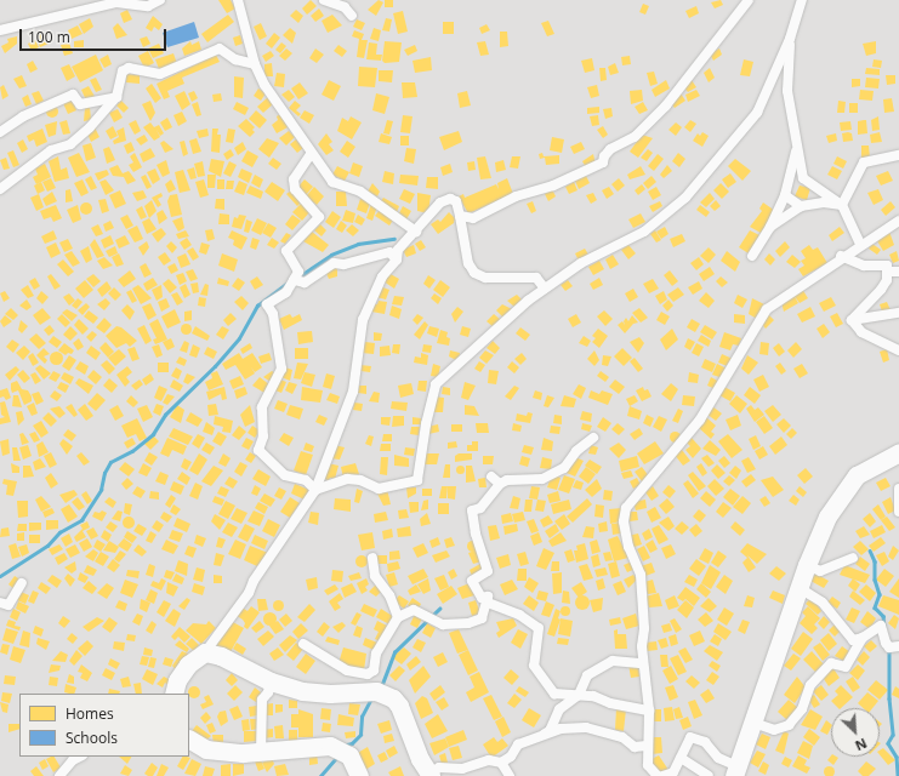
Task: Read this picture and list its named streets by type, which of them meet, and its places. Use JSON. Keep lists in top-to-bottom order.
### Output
{
  "legend": ["Homes", "Schools"],
  "scale_bar": "100 m",
  "north": "bottom right"
}
